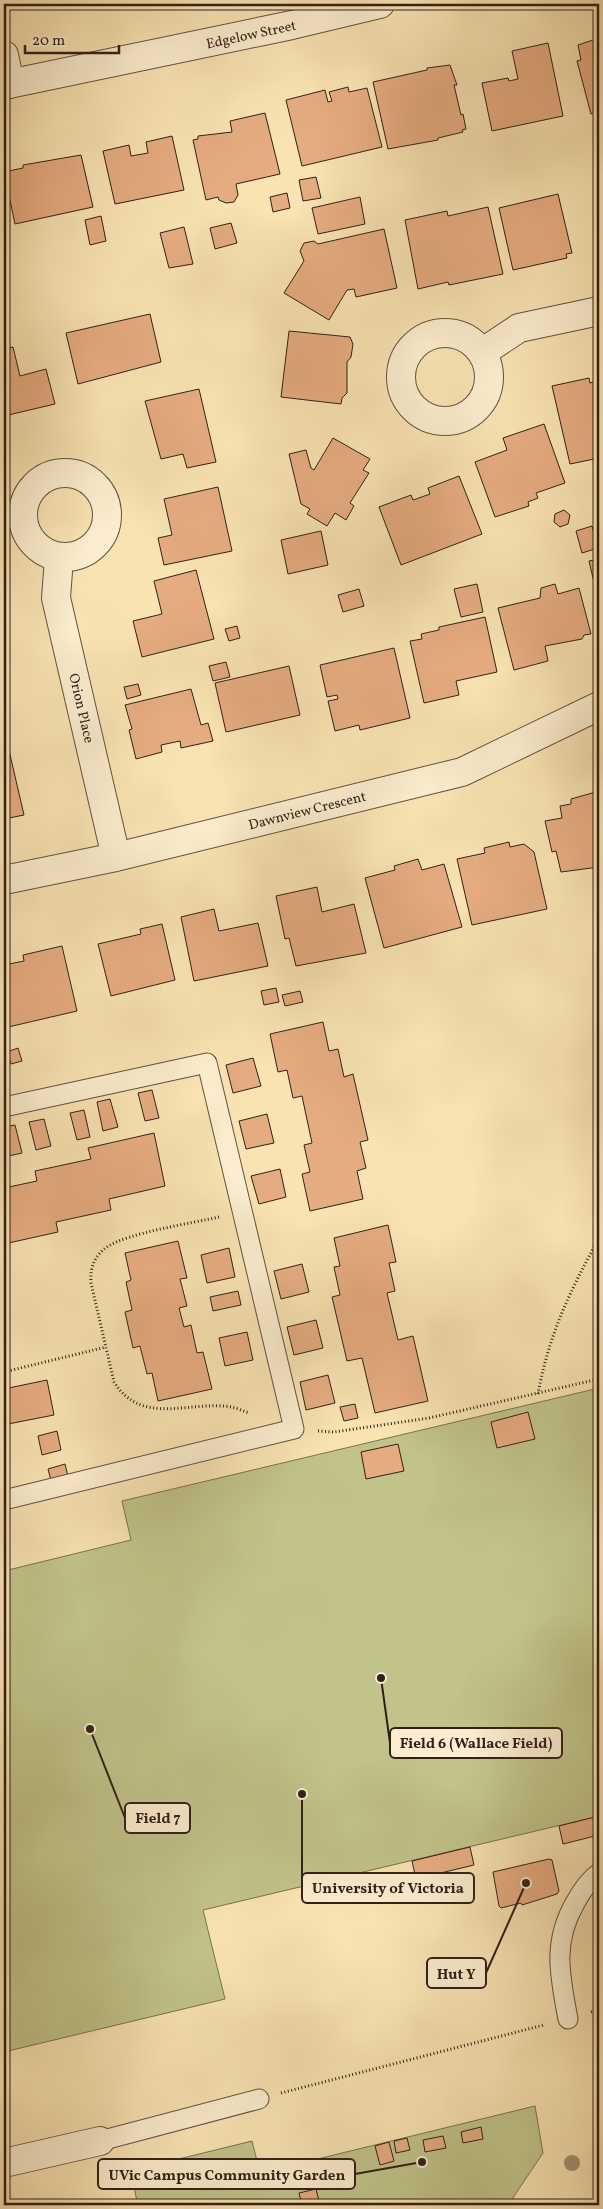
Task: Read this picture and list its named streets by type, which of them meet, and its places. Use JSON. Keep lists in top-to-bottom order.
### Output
{
  "streets": {
    "street": ["Edgelow Street", "Orion Place", "Dawnview Crescent"]
  },
  "crossings": [
    ["Orion Place", "Dawnview Crescent"]
  ],
  "places": [
    "Field 6 (Wallace Field)",
    "Field 7",
    "University of Victoria",
    "Hut Y",
    "UVic Campus Community Garden"
  ],
  "scale_bar": "20 m"
}
